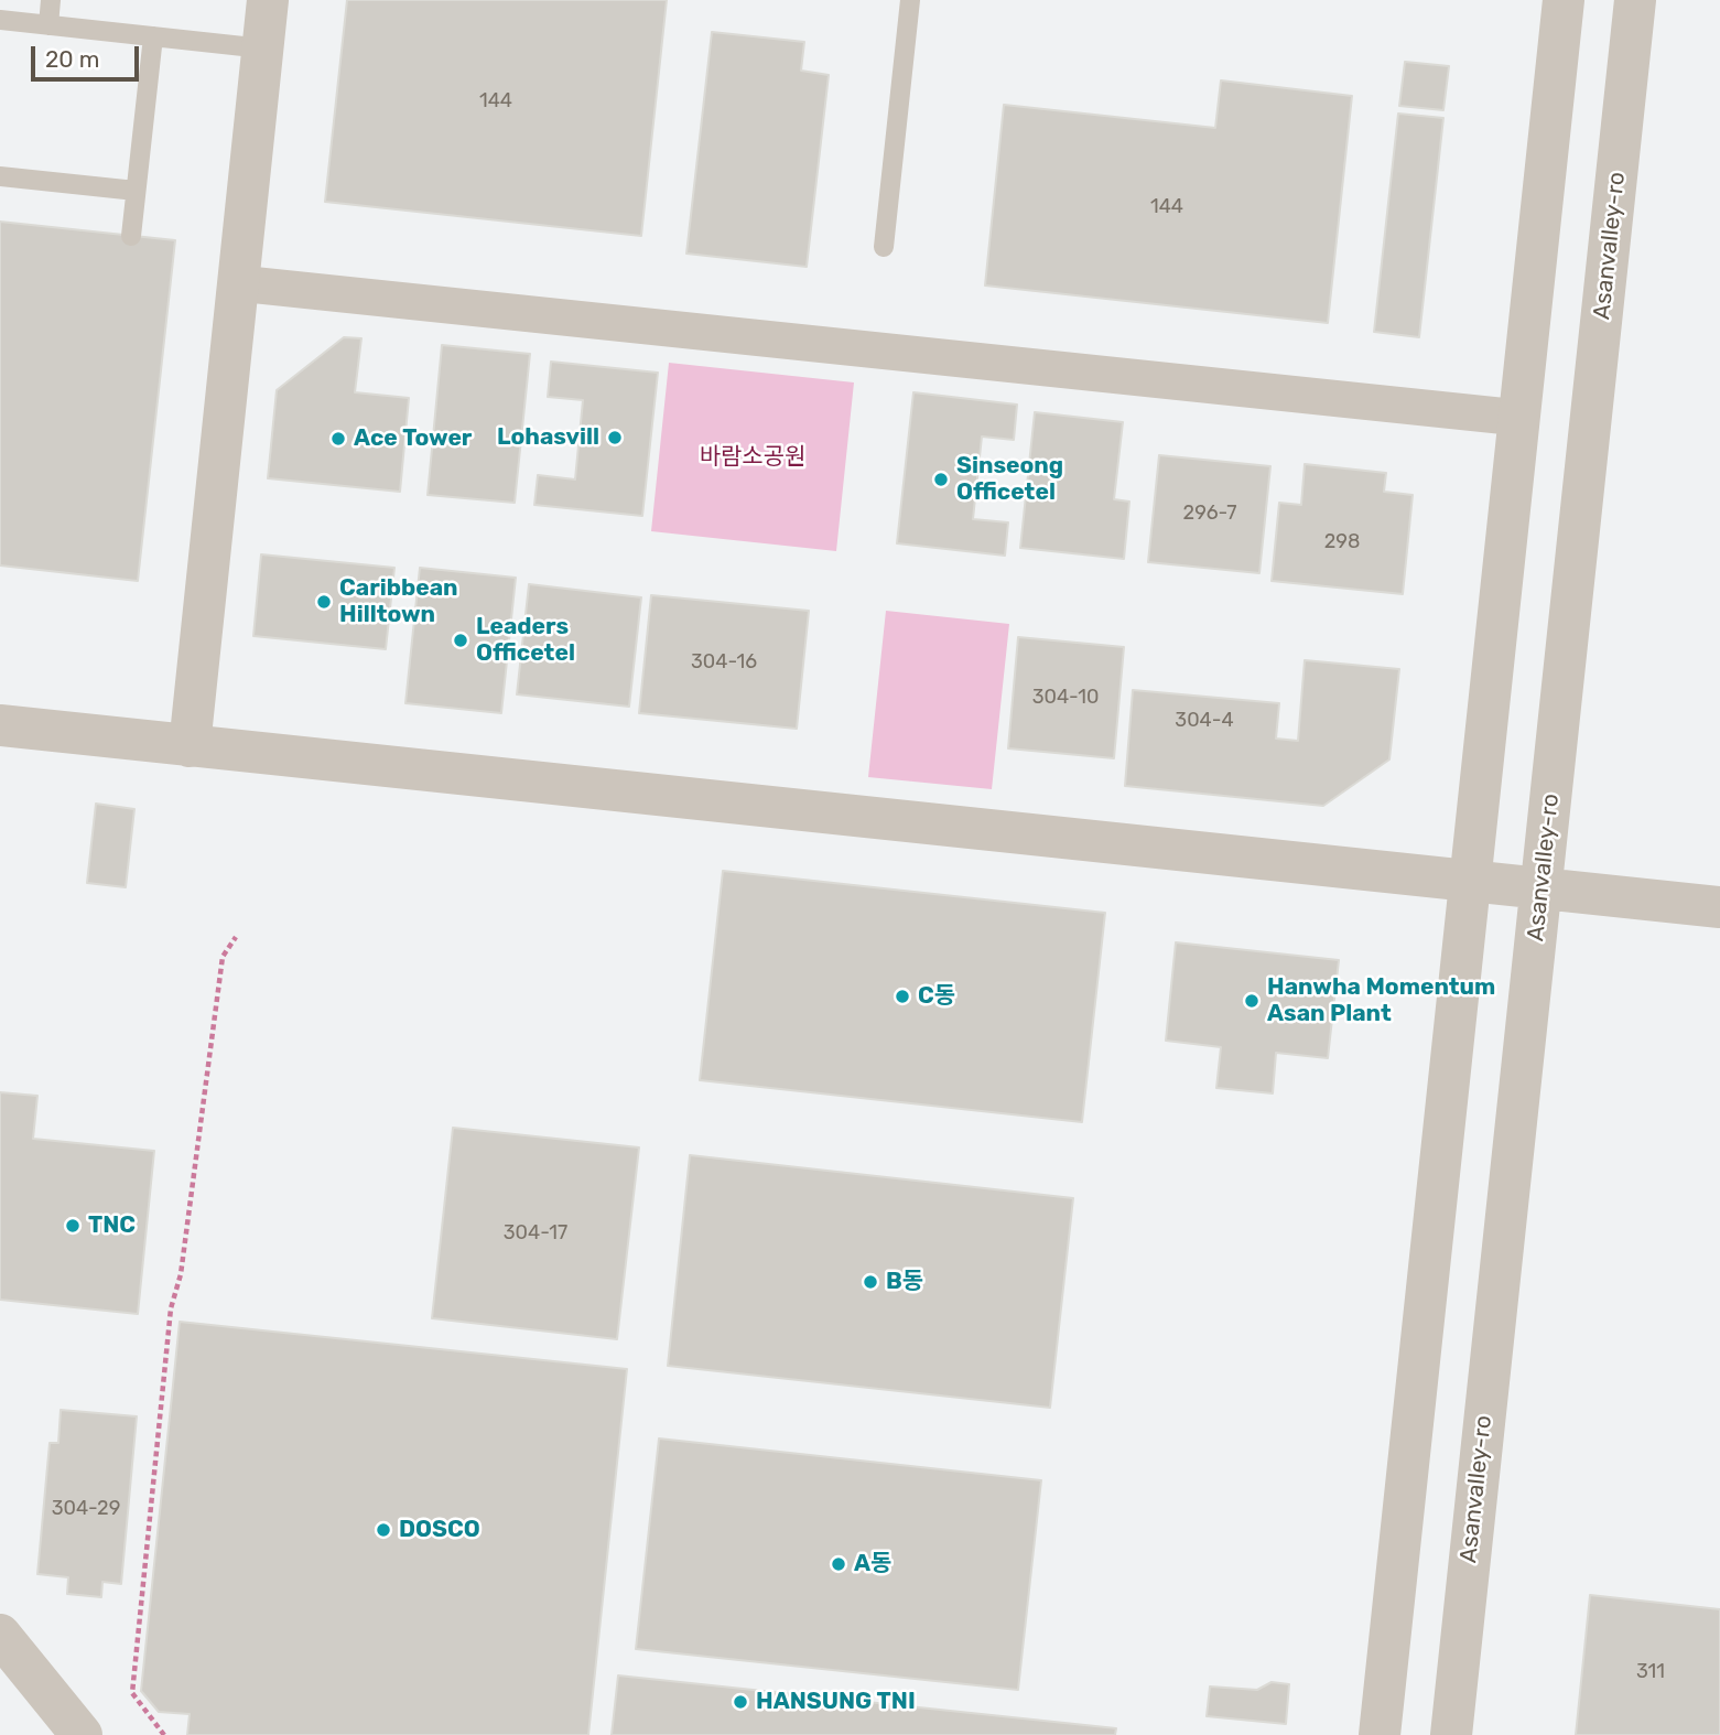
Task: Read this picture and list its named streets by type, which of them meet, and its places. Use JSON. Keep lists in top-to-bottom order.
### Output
{
  "streets": {
    "street": ["Asanvalley-ro"]
  },
  "parks": ["바람소공원"],
  "places": [
    "Lohasvill",
    "Ace Tower",
    "Sinseong Officetel",
    "Caribbean Hilltown",
    "Leaders Officetel",
    "C동",
    "Hanwha Momentum Asan Plant",
    "TNC",
    "B동",
    "DOSCO",
    "A동",
    "HANSUNG TNI"
  ],
  "house_numbers": [
    "144",
    "144",
    "296-7",
    "298",
    "304-16",
    "304-10",
    "304-4",
    "304-17",
    "304-29",
    "311"
  ],
  "scale_bar": "20 m"
}
